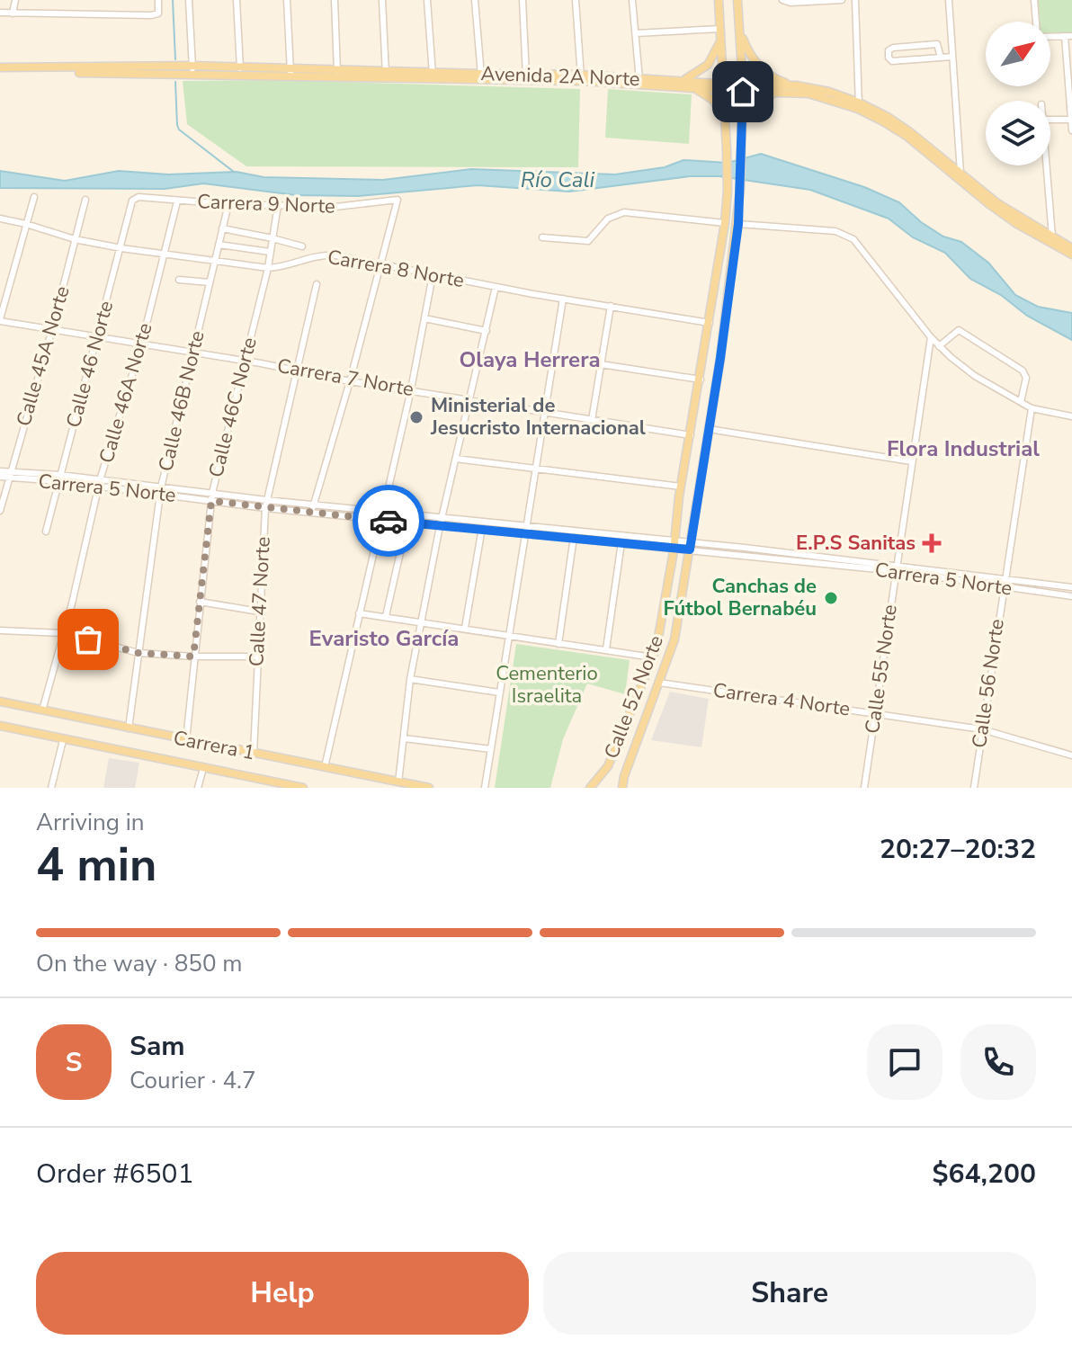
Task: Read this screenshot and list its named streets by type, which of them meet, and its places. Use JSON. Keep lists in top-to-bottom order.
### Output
{
  "streets": {
    "main road": ["Avenida 2A Norte", "Calle 52 Norte", "Carrera 1"],
    "street": [
      "Carrera 9 Norte",
      "Carrera 8 Norte",
      "Calle 45A Norte",
      "Calle 46 Norte",
      "Carrera 7 Norte",
      "Calle 46A Norte",
      "Calle 46B Norte",
      "Calle 46C Norte",
      "Carrera 5 Norte",
      "Calle 47 Norte",
      "Calle 55 Norte",
      "Calle 56 Norte",
      "Carrera 4 Norte"
    ]
  },
  "crossings": [
    ["Avenida 2A Norte", "Calle 52 Norte"],
    ["Carrera 9 Norte", "Carrera 8 Norte"],
    ["Carrera 9 Norte", "Calle 46 Norte"],
    ["Carrera 9 Norte", "Calle 46A Norte"],
    ["Carrera 9 Norte", "Calle 46B Norte"],
    ["Carrera 9 Norte", "Calle 46C Norte"],
    ["Carrera 8 Norte", "Calle 45A Norte"],
    ["Carrera 8 Norte", "Calle 46 Norte"],
    ["Carrera 8 Norte", "Calle 46A Norte"],
    ["Carrera 8 Norte", "Calle 46B Norte"],
    ["Carrera 8 Norte", "Calle 46C Norte"],
    ["Carrera 8 Norte", "Calle 52 Norte"],
    ["Calle 45A Norte", "Carrera 7 Norte"],
    ["Calle 45A Norte", "Carrera 5 Norte"],
    ["Calle 46 Norte", "Carrera 7 Norte"],
    ["Calle 46 Norte", "Carrera 5 Norte"],
    ["Carrera 7 Norte", "Calle 46A Norte"],
    ["Carrera 7 Norte", "Calle 46B Norte"],
    ["Carrera 7 Norte", "Calle 46C Norte"],
    ["Carrera 7 Norte", "Calle 47 Norte"],
    ["Carrera 7 Norte", "Calle 52 Norte"],
    ["Calle 46A Norte", "Carrera 5 Norte"],
    ["Calle 46A Norte", "Carrera 1"],
    ["Calle 46B Norte", "Carrera 5 Norte"],
    ["Calle 46B Norte", "Carrera 1"],
    ["Calle 46C Norte", "Carrera 5 Norte"],
    ["Calle 46C Norte", "Carrera 1"],
    ["Carrera 5 Norte", "Calle 47 Norte"],
    ["Carrera 5 Norte", "Calle 55 Norte"],
    ["Carrera 5 Norte", "Calle 56 Norte"],
    ["Carrera 5 Norte", "Calle 52 Norte"],
    ["Calle 47 Norte", "Carrera 1"],
    ["Calle 55 Norte", "Carrera 4 Norte"],
    ["Calle 56 Norte", "Carrera 4 Norte"],
    ["Calle 52 Norte", "Carrera 4 Norte"]
  ],
  "districts": ["Olaya Herrera", "Flora Industrial", "Evaristo García"],
  "water": ["Río Cali"],
  "parks": ["Cementerio Israelita"],
  "places": {
    "other": ["Ministerial de Jesucristo Internacional", "Canchas de Fútbol Bernabéu"],
    "health": ["E.P.S Sanitas"]
  },
  "north": "top right",
  "page": {
    "heading": ["4 min", "Arriving in", "20:27–20:32"],
    "panel": [
      "Sam",
      "Courier · 4.7",
      "Order #6501",
      "$64,200"
    ],
    "bar": "On the way · 850 m",
    "round": "S",
    "buttons": ["Help", "Share"]
  }
}
